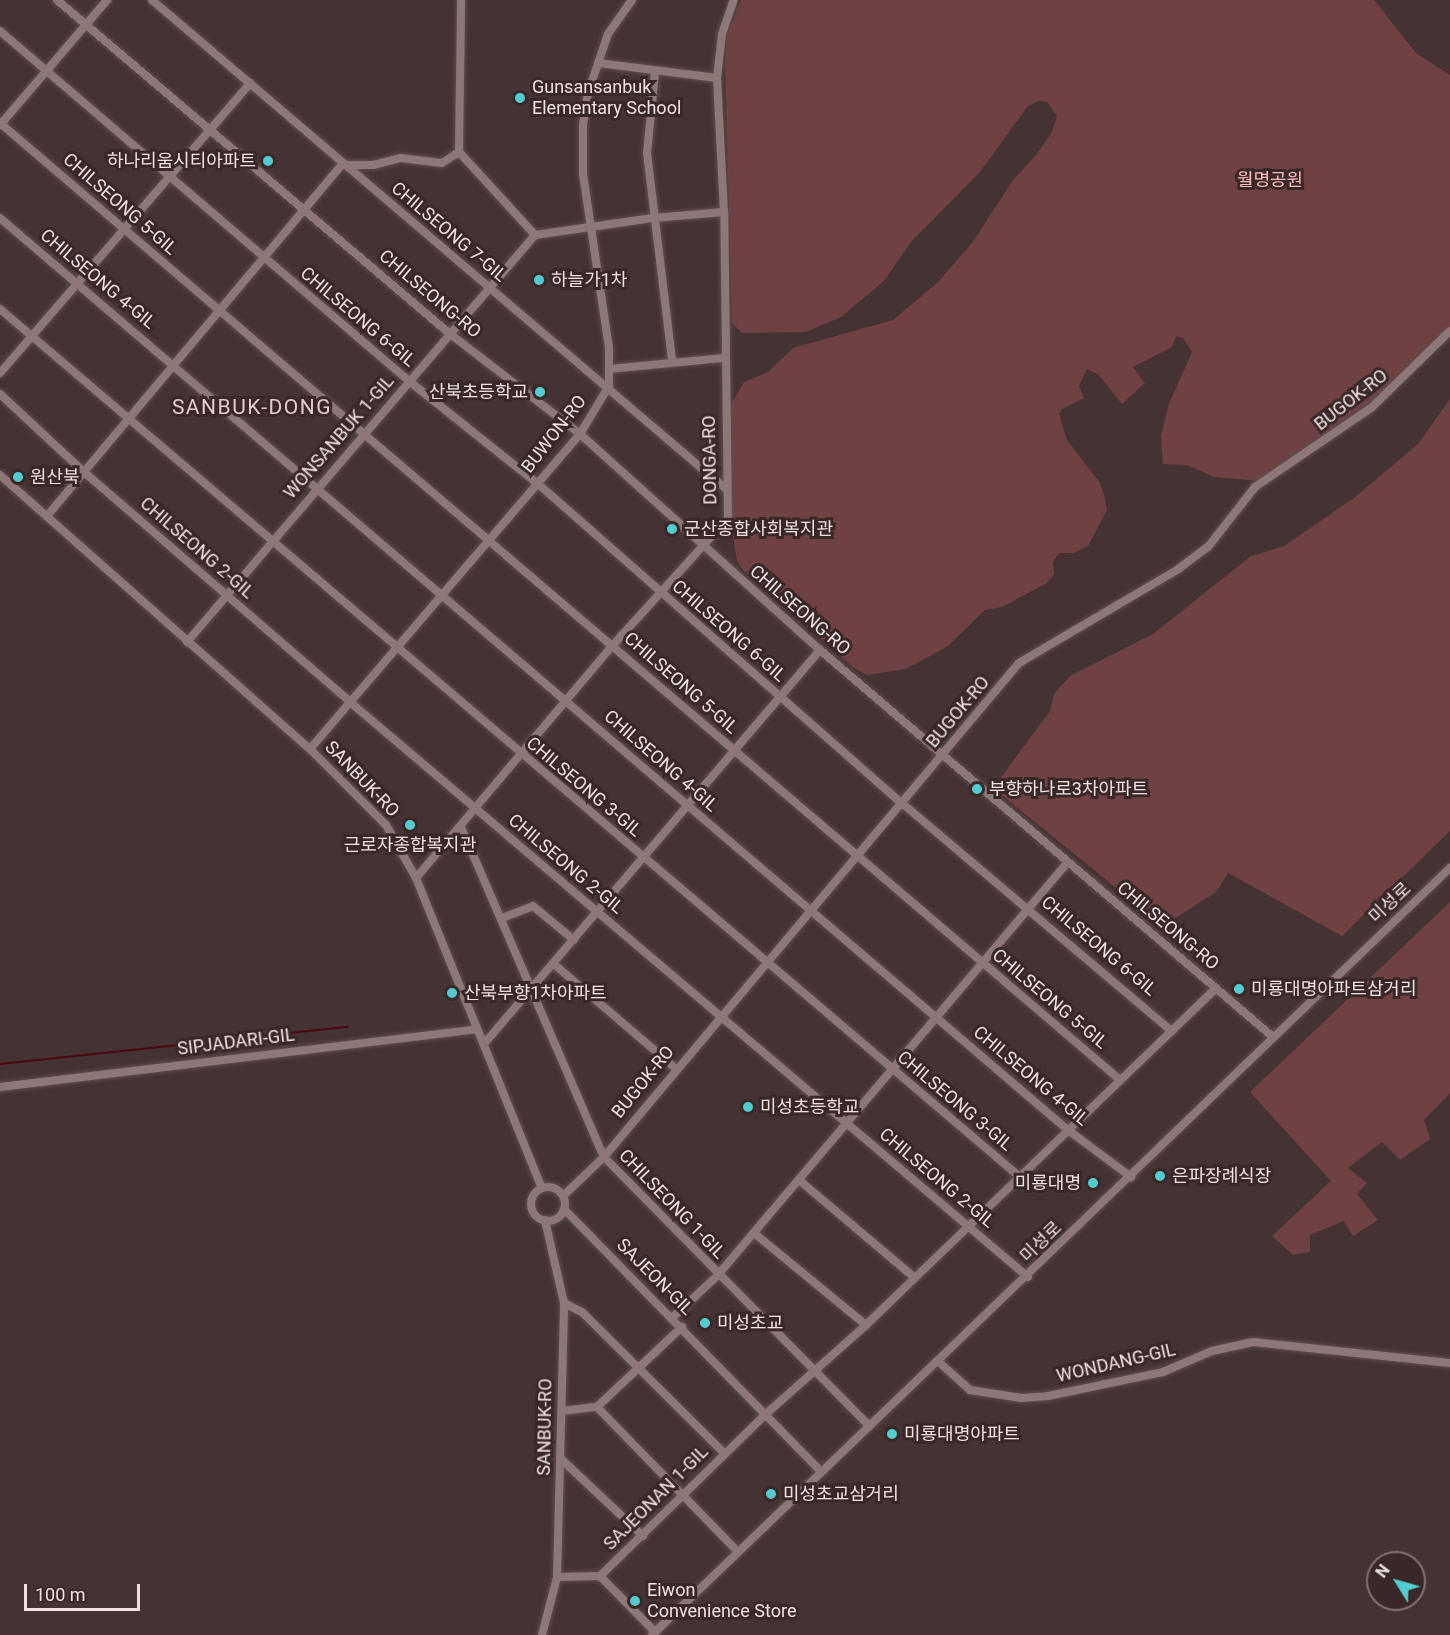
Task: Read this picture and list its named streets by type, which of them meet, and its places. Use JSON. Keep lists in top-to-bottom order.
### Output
{
  "streets": {
    "street": [
      "CHILSEONG 5-GIL",
      "CHILSEONG 7-GIL",
      "CHILSEONG 4-GIL",
      "CHILSEONG-RO",
      "CHILSEONG 6-GIL",
      "BUGOK-RO",
      "BUWON-RO",
      "WONSANBUK 1-GIL",
      "DONGA-RO",
      "CHILSEONG 2-GIL",
      "SANBUK-RO",
      "CHILSEONG 3-GIL",
      "미성로",
      "SIPJADARI-GIL",
      "CHILSEONG 1-GIL",
      "SAJEON-GIL",
      "WONDANG-GIL",
      "SAJEONAN 1-GIL"
    ]
  },
  "crossings": [
    ["CHILSEONG 5-GIL", "BUGOK-RO"],
    ["CHILSEONG 5-GIL", "BUWON-RO"],
    ["CHILSEONG 5-GIL", "WONSANBUK 1-GIL"],
    ["CHILSEONG 5-GIL", "DONGA-RO"],
    ["CHILSEONG 5-GIL", "SAJEONAN 1-GIL"],
    ["CHILSEONG 7-GIL", "BUWON-RO"],
    ["CHILSEONG 7-GIL", "WONSANBUK 1-GIL"],
    ["CHILSEONG 7-GIL", "DONGA-RO"],
    ["CHILSEONG 4-GIL", "BUGOK-RO"],
    ["CHILSEONG 4-GIL", "BUWON-RO"],
    ["CHILSEONG 4-GIL", "WONSANBUK 1-GIL"],
    ["CHILSEONG 4-GIL", "DONGA-RO"],
    ["CHILSEONG 4-GIL", "미성로"],
    ["CHILSEONG 4-GIL", "SAJEONAN 1-GIL"],
    ["CHILSEONG-RO", "BUGOK-RO"],
    ["CHILSEONG-RO", "BUWON-RO"],
    ["CHILSEONG-RO", "WONSANBUK 1-GIL"],
    ["CHILSEONG-RO", "DONGA-RO"],
    ["CHILSEONG-RO", "미성로"],
    ["CHILSEONG-RO", "SAJEONAN 1-GIL"],
    ["CHILSEONG 6-GIL", "BUGOK-RO"],
    ["CHILSEONG 6-GIL", "BUWON-RO"],
    ["CHILSEONG 6-GIL", "WONSANBUK 1-GIL"],
    ["CHILSEONG 6-GIL", "DONGA-RO"],
    ["CHILSEONG 6-GIL", "SAJEONAN 1-GIL"],
    ["BUGOK-RO", "CHILSEONG 2-GIL"],
    ["BUGOK-RO", "SANBUK-RO"],
    ["BUGOK-RO", "CHILSEONG 3-GIL"],
    ["BUGOK-RO", "CHILSEONG 1-GIL"],
    ["BUGOK-RO", "SAJEON-GIL"],
    ["BUWON-RO", "CHILSEONG 2-GIL"],
    ["BUWON-RO", "SANBUK-RO"],
    ["BUWON-RO", "CHILSEONG 3-GIL"],
    ["WONSANBUK 1-GIL", "CHILSEONG 2-GIL"],
    ["WONSANBUK 1-GIL", "SANBUK-RO"],
    ["WONSANBUK 1-GIL", "CHILSEONG 3-GIL"],
    ["DONGA-RO", "CHILSEONG 2-GIL"],
    ["DONGA-RO", "SANBUK-RO"],
    ["DONGA-RO", "CHILSEONG 3-GIL"],
    ["DONGA-RO", "CHILSEONG 1-GIL"],
    ["CHILSEONG 2-GIL", "미성로"],
    ["CHILSEONG 2-GIL", "SAJEONAN 1-GIL"],
    ["SANBUK-RO", "SIPJADARI-GIL"],
    ["SANBUK-RO", "SAJEON-GIL"],
    ["SANBUK-RO", "SAJEONAN 1-GIL"],
    ["CHILSEONG 3-GIL", "SAJEONAN 1-GIL"],
    ["미성로", "CHILSEONG 1-GIL"],
    ["미성로", "SAJEON-GIL"],
    ["미성로", "WONDANG-GIL"],
    ["CHILSEONG 1-GIL", "SAJEONAN 1-GIL"],
    ["SAJEON-GIL", "SAJEONAN 1-GIL"]
  ],
  "districts": ["SANBUK-DONG"],
  "parks": ["월명공원"],
  "places": [
    "Gunsansanbuk Elementary School",
    "하나리움시티아파트",
    "하늘가1차",
    "산북초등학교",
    "원산북",
    "군산종합사회복지관",
    "부향하나로3차아파트",
    "근로자종합복지관",
    "미룡대명아파트삼거리",
    "산북부향1차아파트",
    "미성초등학교",
    "은파장례식장",
    "미룡대명",
    "미성초교",
    "미룡대명아파트",
    "미성초교삼거리",
    "Eiwon Convenience Store"
  ],
  "scale_bar": "100 m",
  "north": "top left"
}
